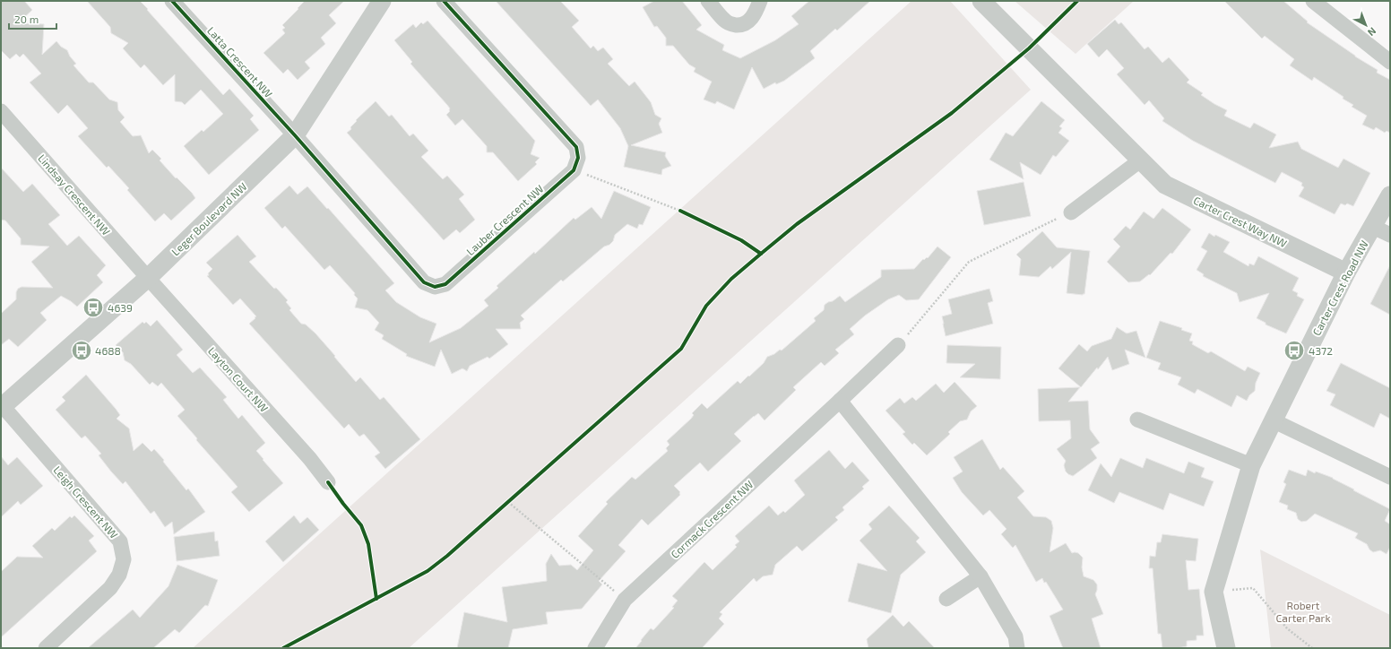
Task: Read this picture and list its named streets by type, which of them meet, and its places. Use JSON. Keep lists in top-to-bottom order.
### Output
{
  "streets": {
    "street": [
      "Latta Crescent NW",
      "Lindsay Crescent NW",
      "Leger Boulevard NW",
      "Lauber Crescent NW",
      "Carter Crest Way NW",
      "Carter Crest Road NW",
      "Layton Court NW",
      "Leigh Crescent NW",
      "Cormack Crescent NW"
    ]
  },
  "crossings": [
    ["Latta Crescent NW", "Leger Boulevard NW"],
    ["Latta Crescent NW", "Lauber Crescent NW"],
    ["Lindsay Crescent NW", "Leger Boulevard NW"],
    ["Lindsay Crescent NW", "Layton Court NW"],
    ["Leger Boulevard NW", "Lauber Crescent NW"],
    ["Leger Boulevard NW", "Layton Court NW"],
    ["Leger Boulevard NW", "Leigh Crescent NW"],
    ["Carter Crest Way NW", "Carter Crest Road NW"]
  ],
  "parks": ["Robert Carter Park"],
  "places": {
    "bus stop": ["4639", "4688", "4372"]
  },
  "scale_bar": "20 m",
  "north": "bottom right"
}
